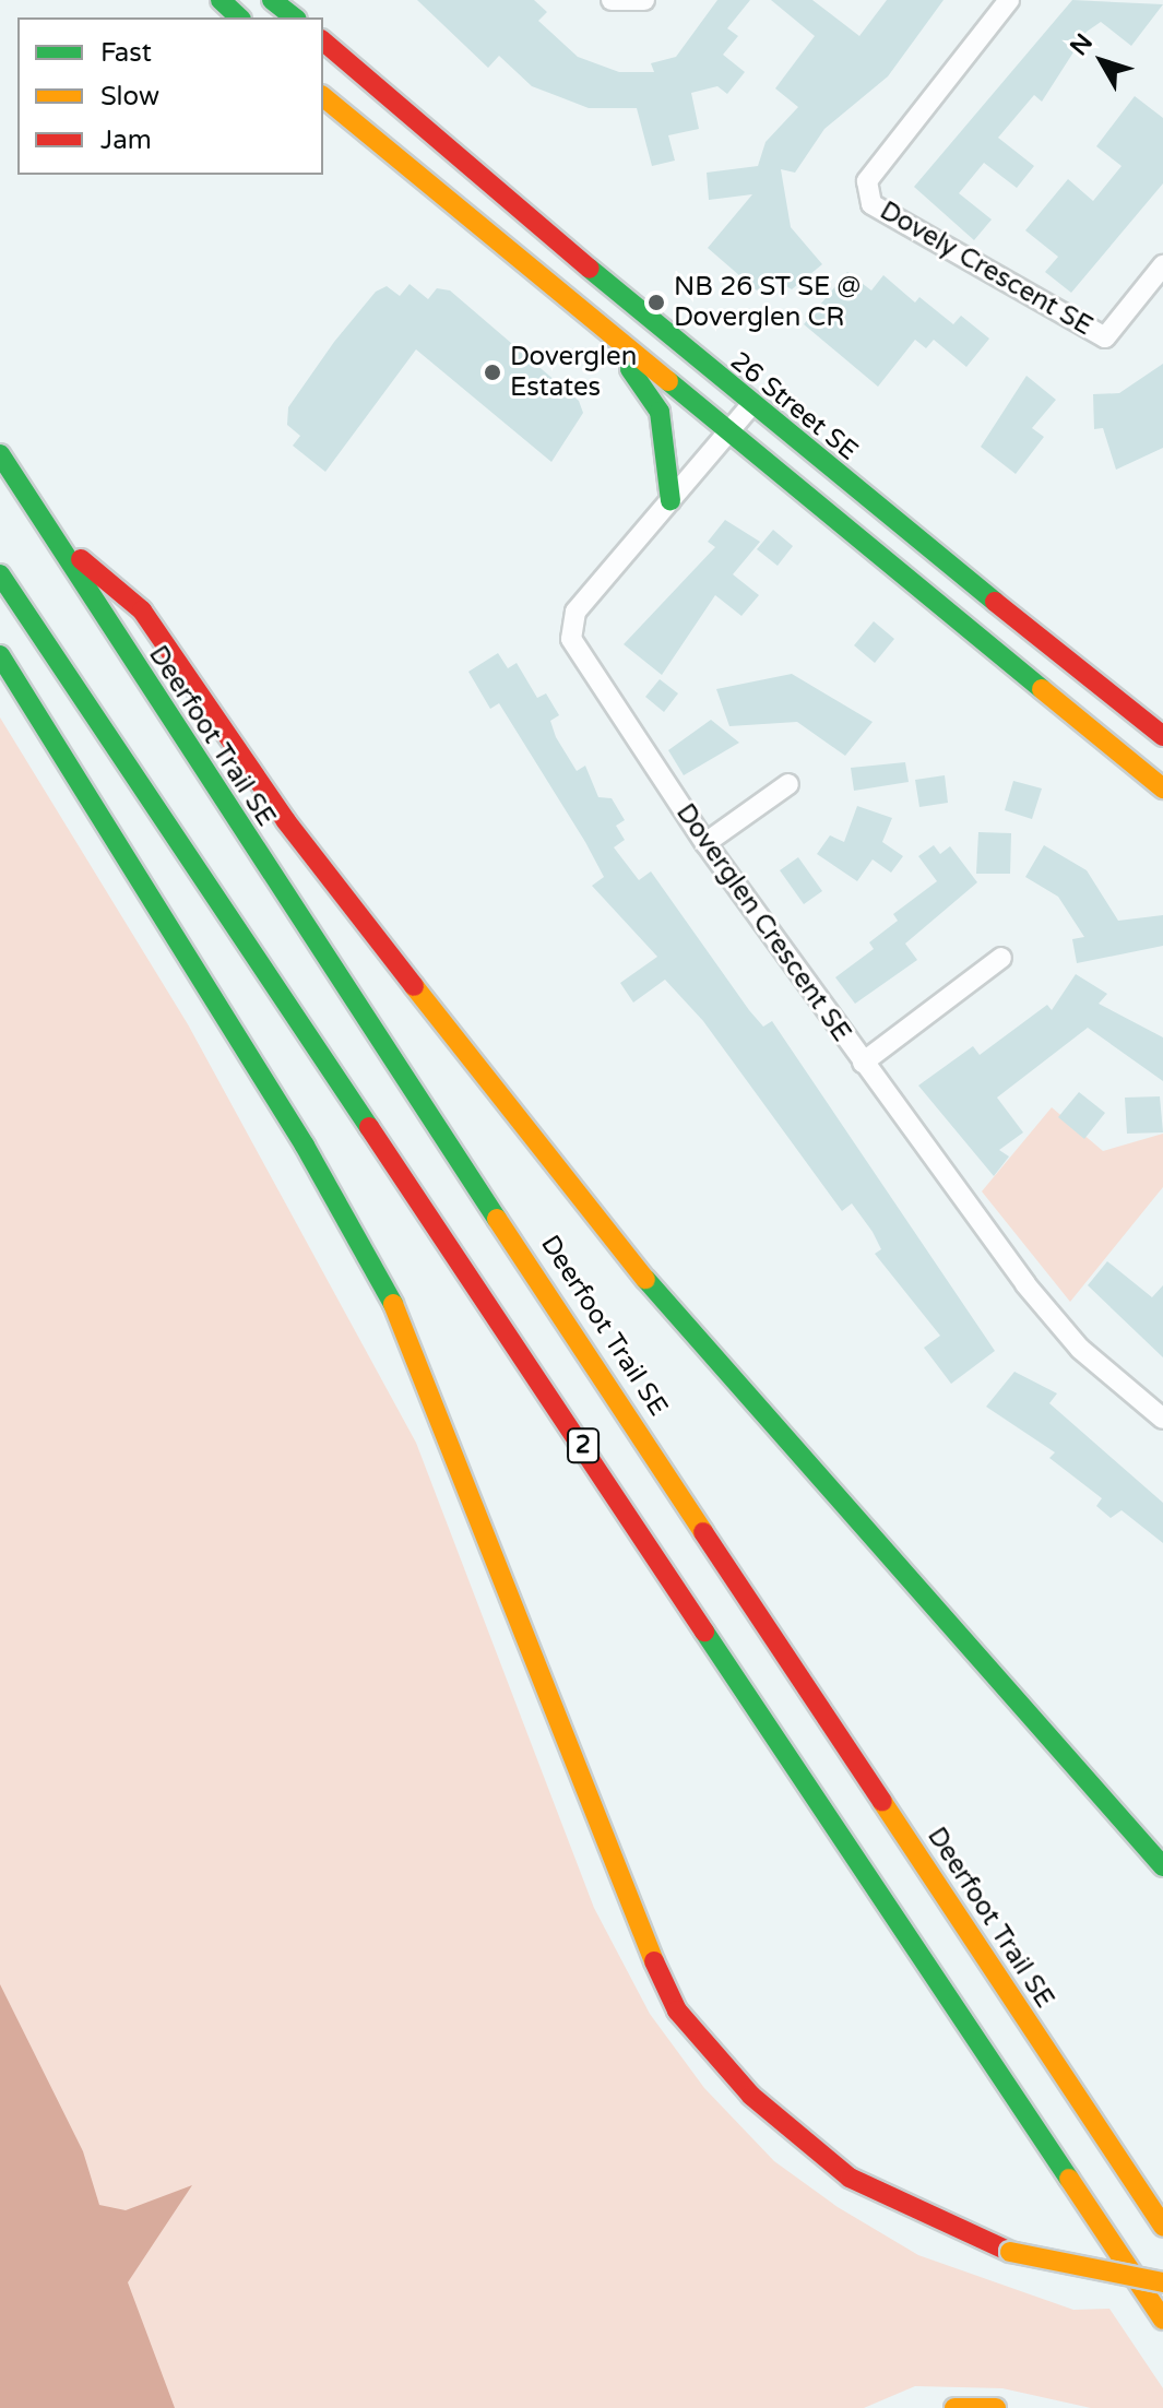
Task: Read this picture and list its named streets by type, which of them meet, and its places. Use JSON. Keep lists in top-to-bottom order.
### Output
{
  "streets": {
    "main road": ["26 Street SE", "Deerfoot Trail SE", "2"],
    "street": ["Dovely Crescent SE", "Doverglen Crescent SE"]
  },
  "crossings": [
    ["26 Street SE", "Doverglen Crescent SE"]
  ],
  "places": ["NB 26 ST SE @ Doverglen CR", "Doverglen Estates"],
  "legend": ["Fast", "Slow", "Jam"],
  "north": "top left"
}
